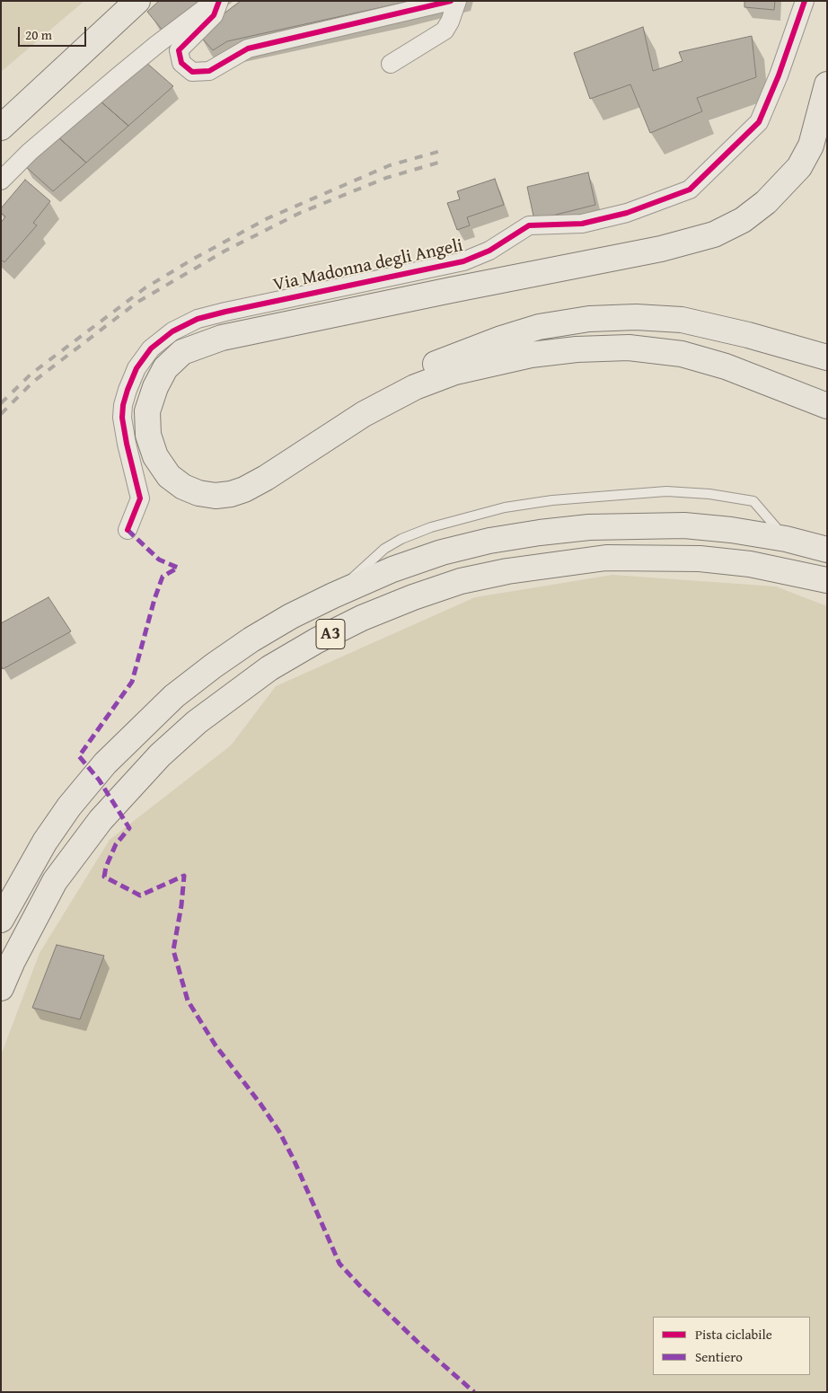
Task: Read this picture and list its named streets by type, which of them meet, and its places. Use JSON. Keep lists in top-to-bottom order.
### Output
{
  "streets": {
    "main road": ["A3"],
    "street": ["Via Madonna degli Angeli"]
  },
  "legend": ["Pista ciclabile", "Sentiero"],
  "scale_bar": "20 m"
}
